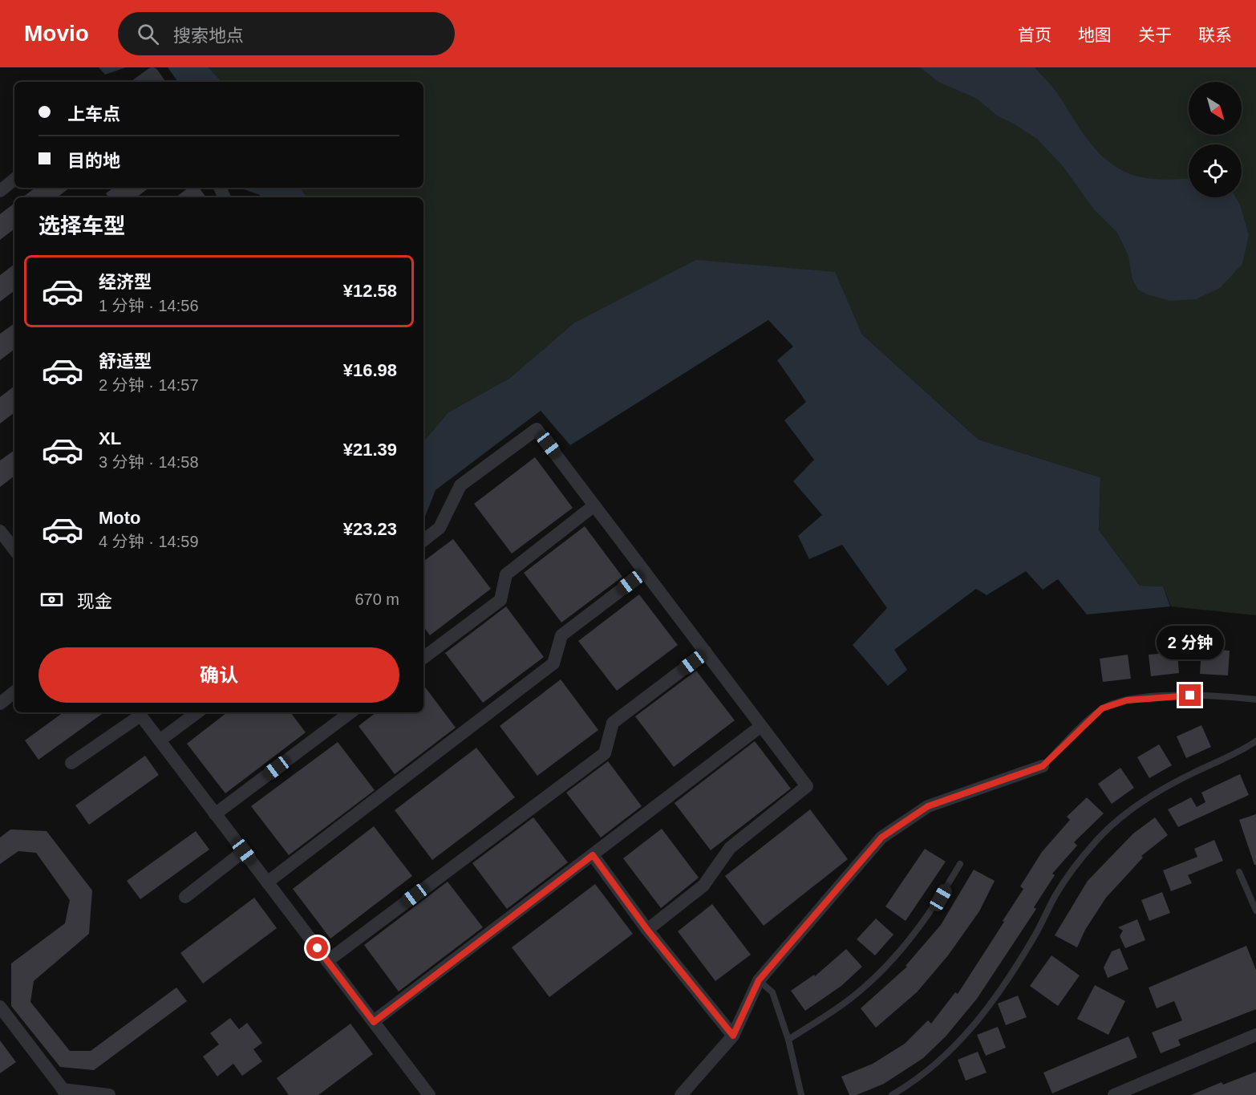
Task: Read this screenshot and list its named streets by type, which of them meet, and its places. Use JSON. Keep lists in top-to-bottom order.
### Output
{
  "north": "bottom right",
  "page": {
    "header": "Movio",
    "search": "搜索地点",
    "nav": [
      "首页",
      "地图",
      "关于",
      "联系"
    ],
    "banner": ["上车点", "目的地"],
    "heading": "选择车型",
    "list": [
      {
        "name": "经济型",
        "note": "1 分钟 · 14:56",
        "value": "¥12.58"
      },
      {
        "name": "舒适型",
        "note": "2 分钟 · 14:57",
        "value": "¥16.98"
      },
      {
        "name": "XL",
        "note": "3 分钟 · 14:58",
        "value": "¥21.39"
      },
      {
        "name": "Moto",
        "note": "4 分钟 · 14:59",
        "value": "¥23.23"
      }
    ],
    "pay": ["现金", "670 m"],
    "bubble": "2 分钟",
    "buttons": "确认"
  }
}
